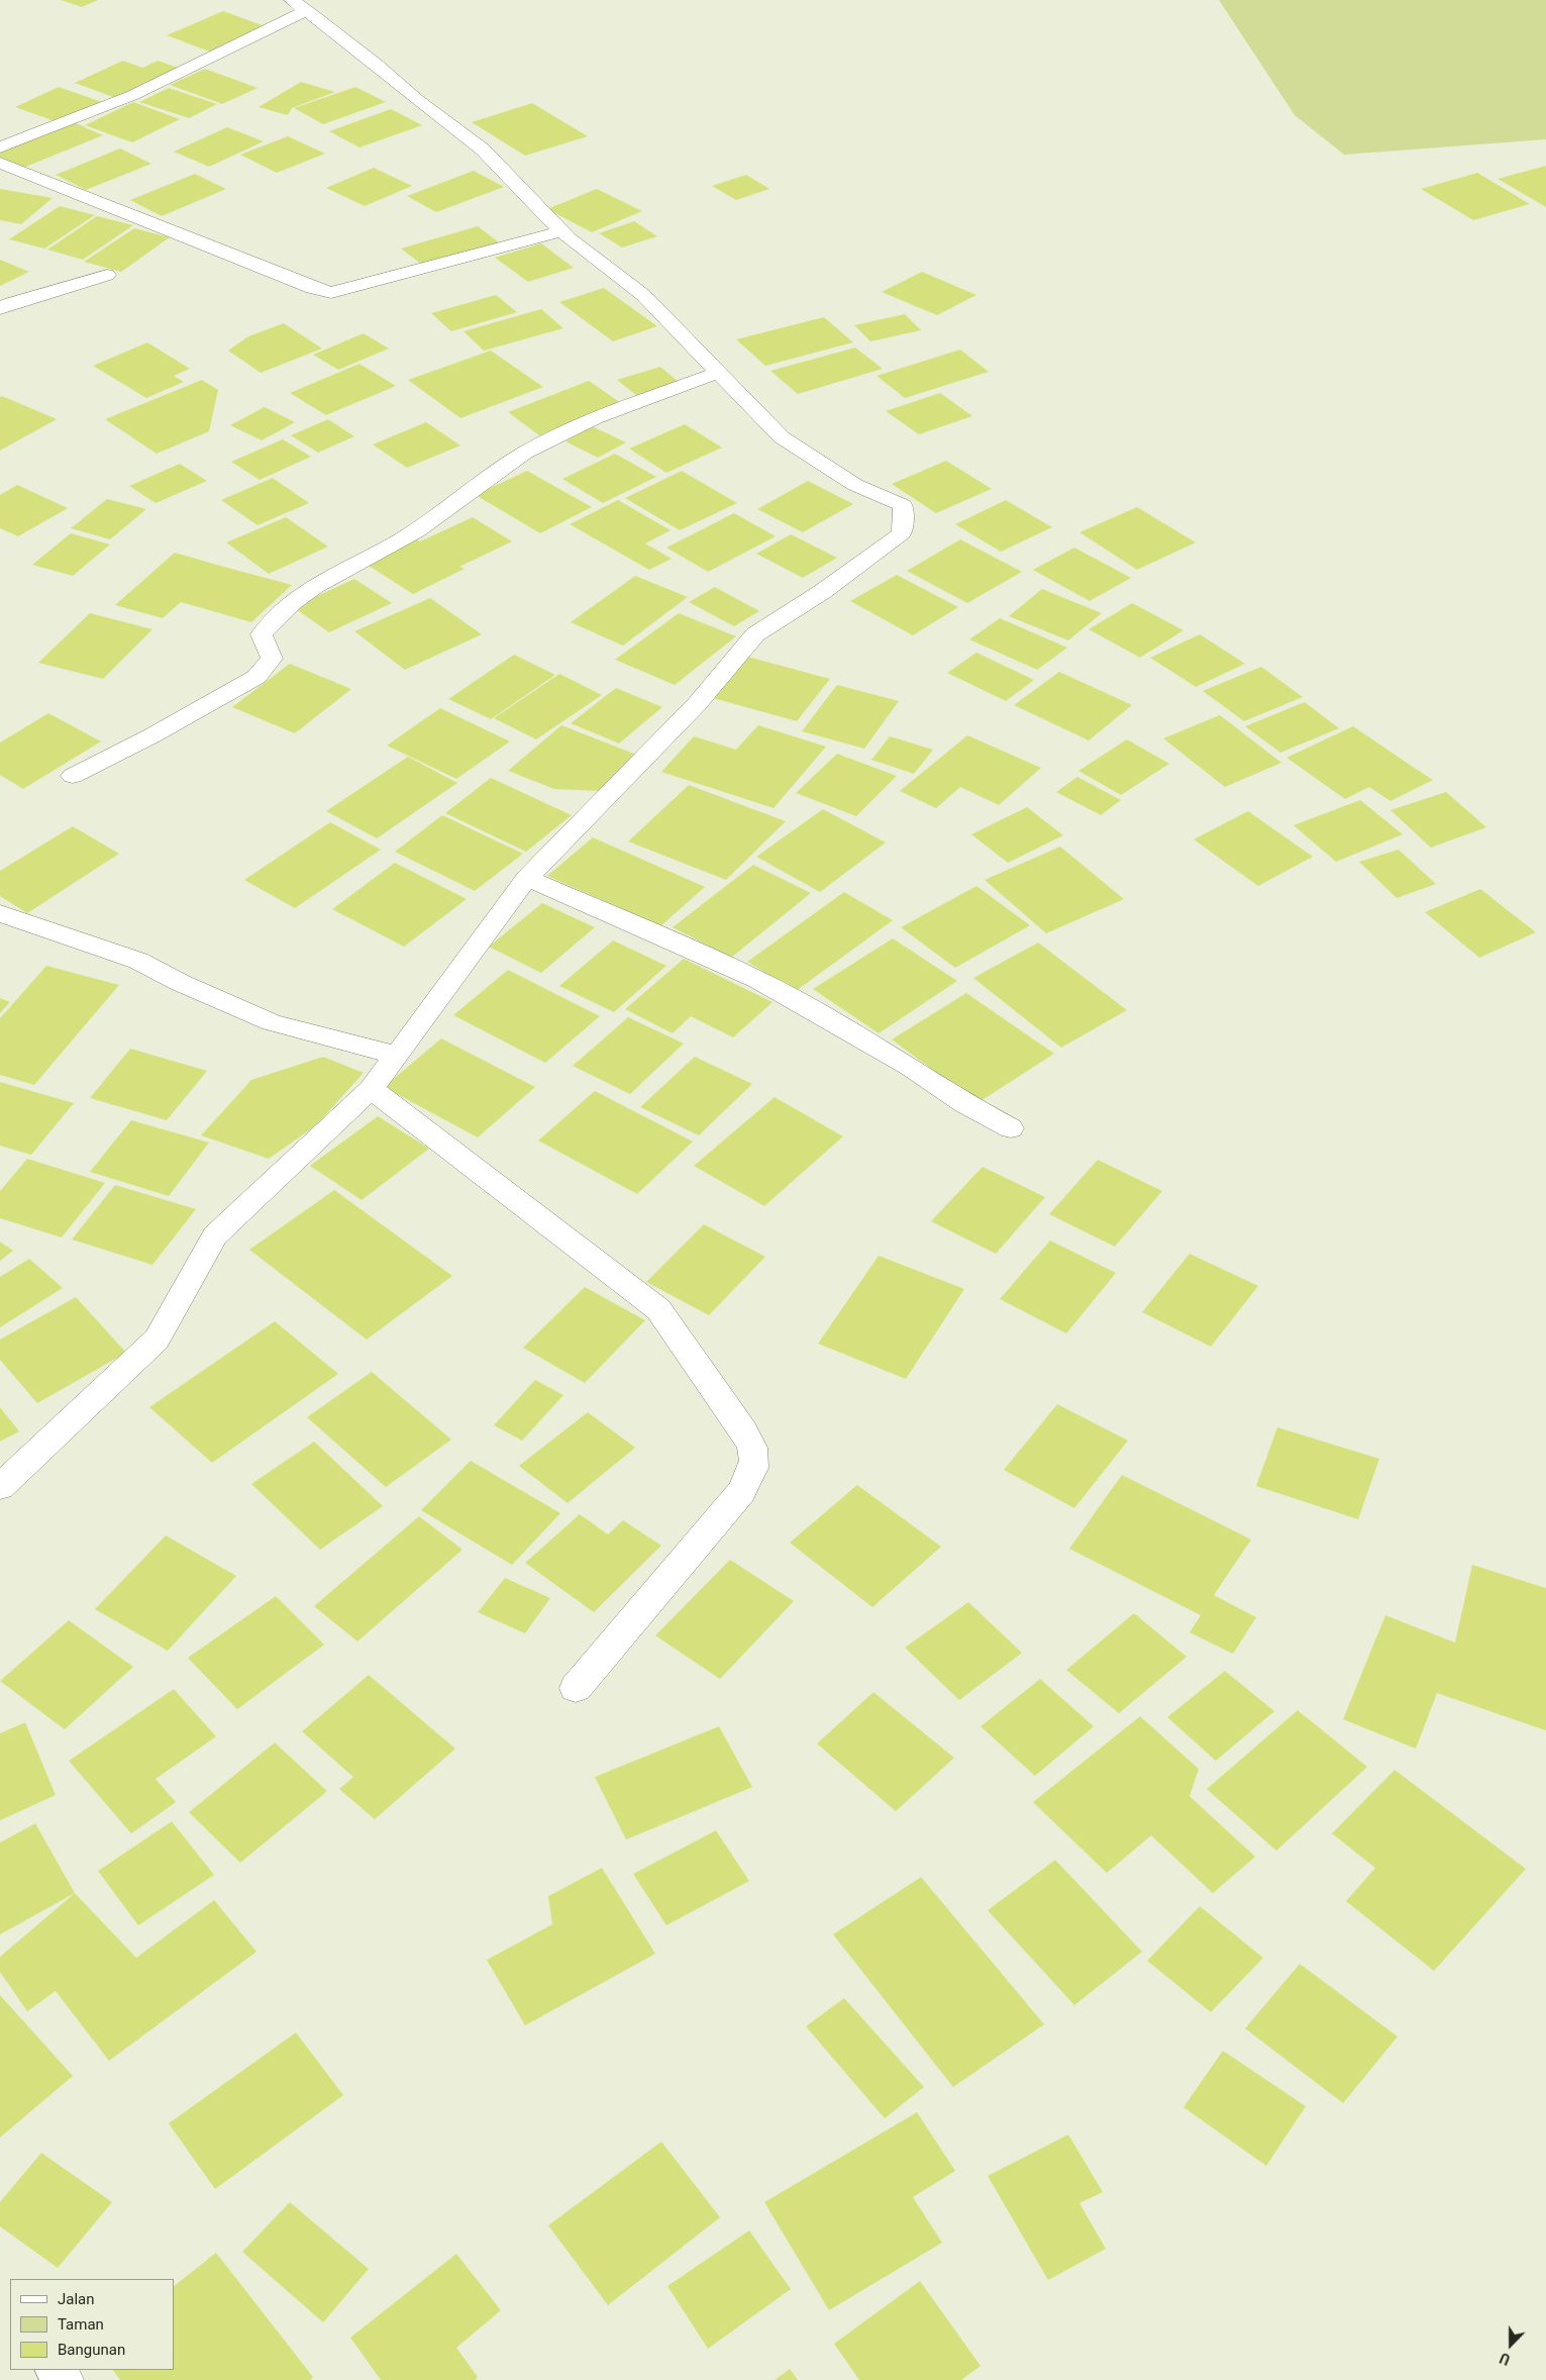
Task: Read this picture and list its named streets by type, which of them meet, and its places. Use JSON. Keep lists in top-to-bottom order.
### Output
{
  "legend": ["Jalan", "Taman", "Bangunan"],
  "north": "bottom"
}
